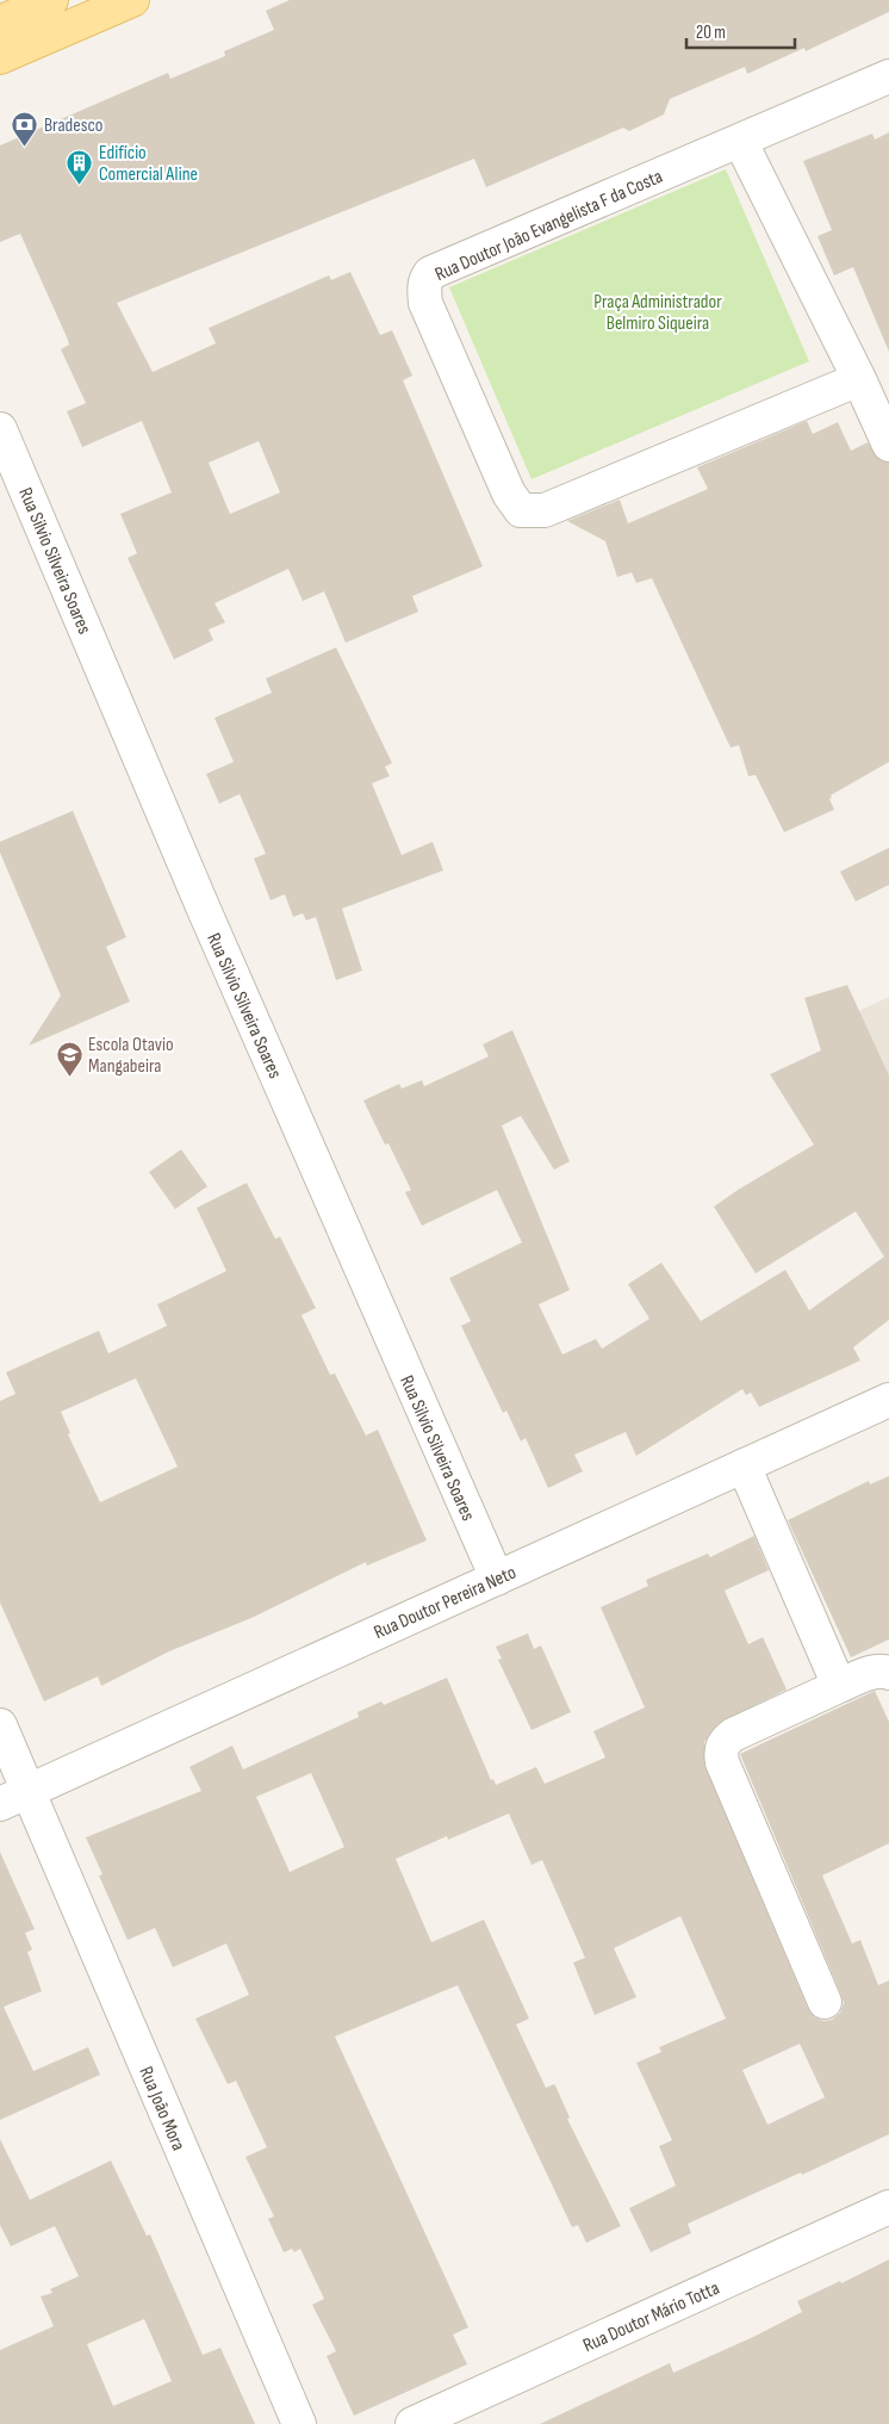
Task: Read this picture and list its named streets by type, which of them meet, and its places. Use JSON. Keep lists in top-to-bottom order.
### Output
{
  "streets": {
    "street": [
      "Rua Doutor João Evangelista F da Costa",
      "Rua Silvio Silveira Soares",
      "Rua Doutor Pereira Neto",
      "Rua João Mora",
      "Rua Doutor Mário Totta"
    ]
  },
  "crossings": [
    ["Rua Silvio Silveira Soares", "Rua Doutor Pereira Neto"],
    ["Rua Doutor Pereira Neto", "Rua João Mora"]
  ],
  "parks": ["Praça Administrador Belmiro Siqueira"],
  "places": {
    "bank": ["Bradesco"],
    "building": ["Edifício Comercial Aline"],
    "school or university": ["Escola Otavio Mangabeira"]
  },
  "scale_bar": "20 m"
}
